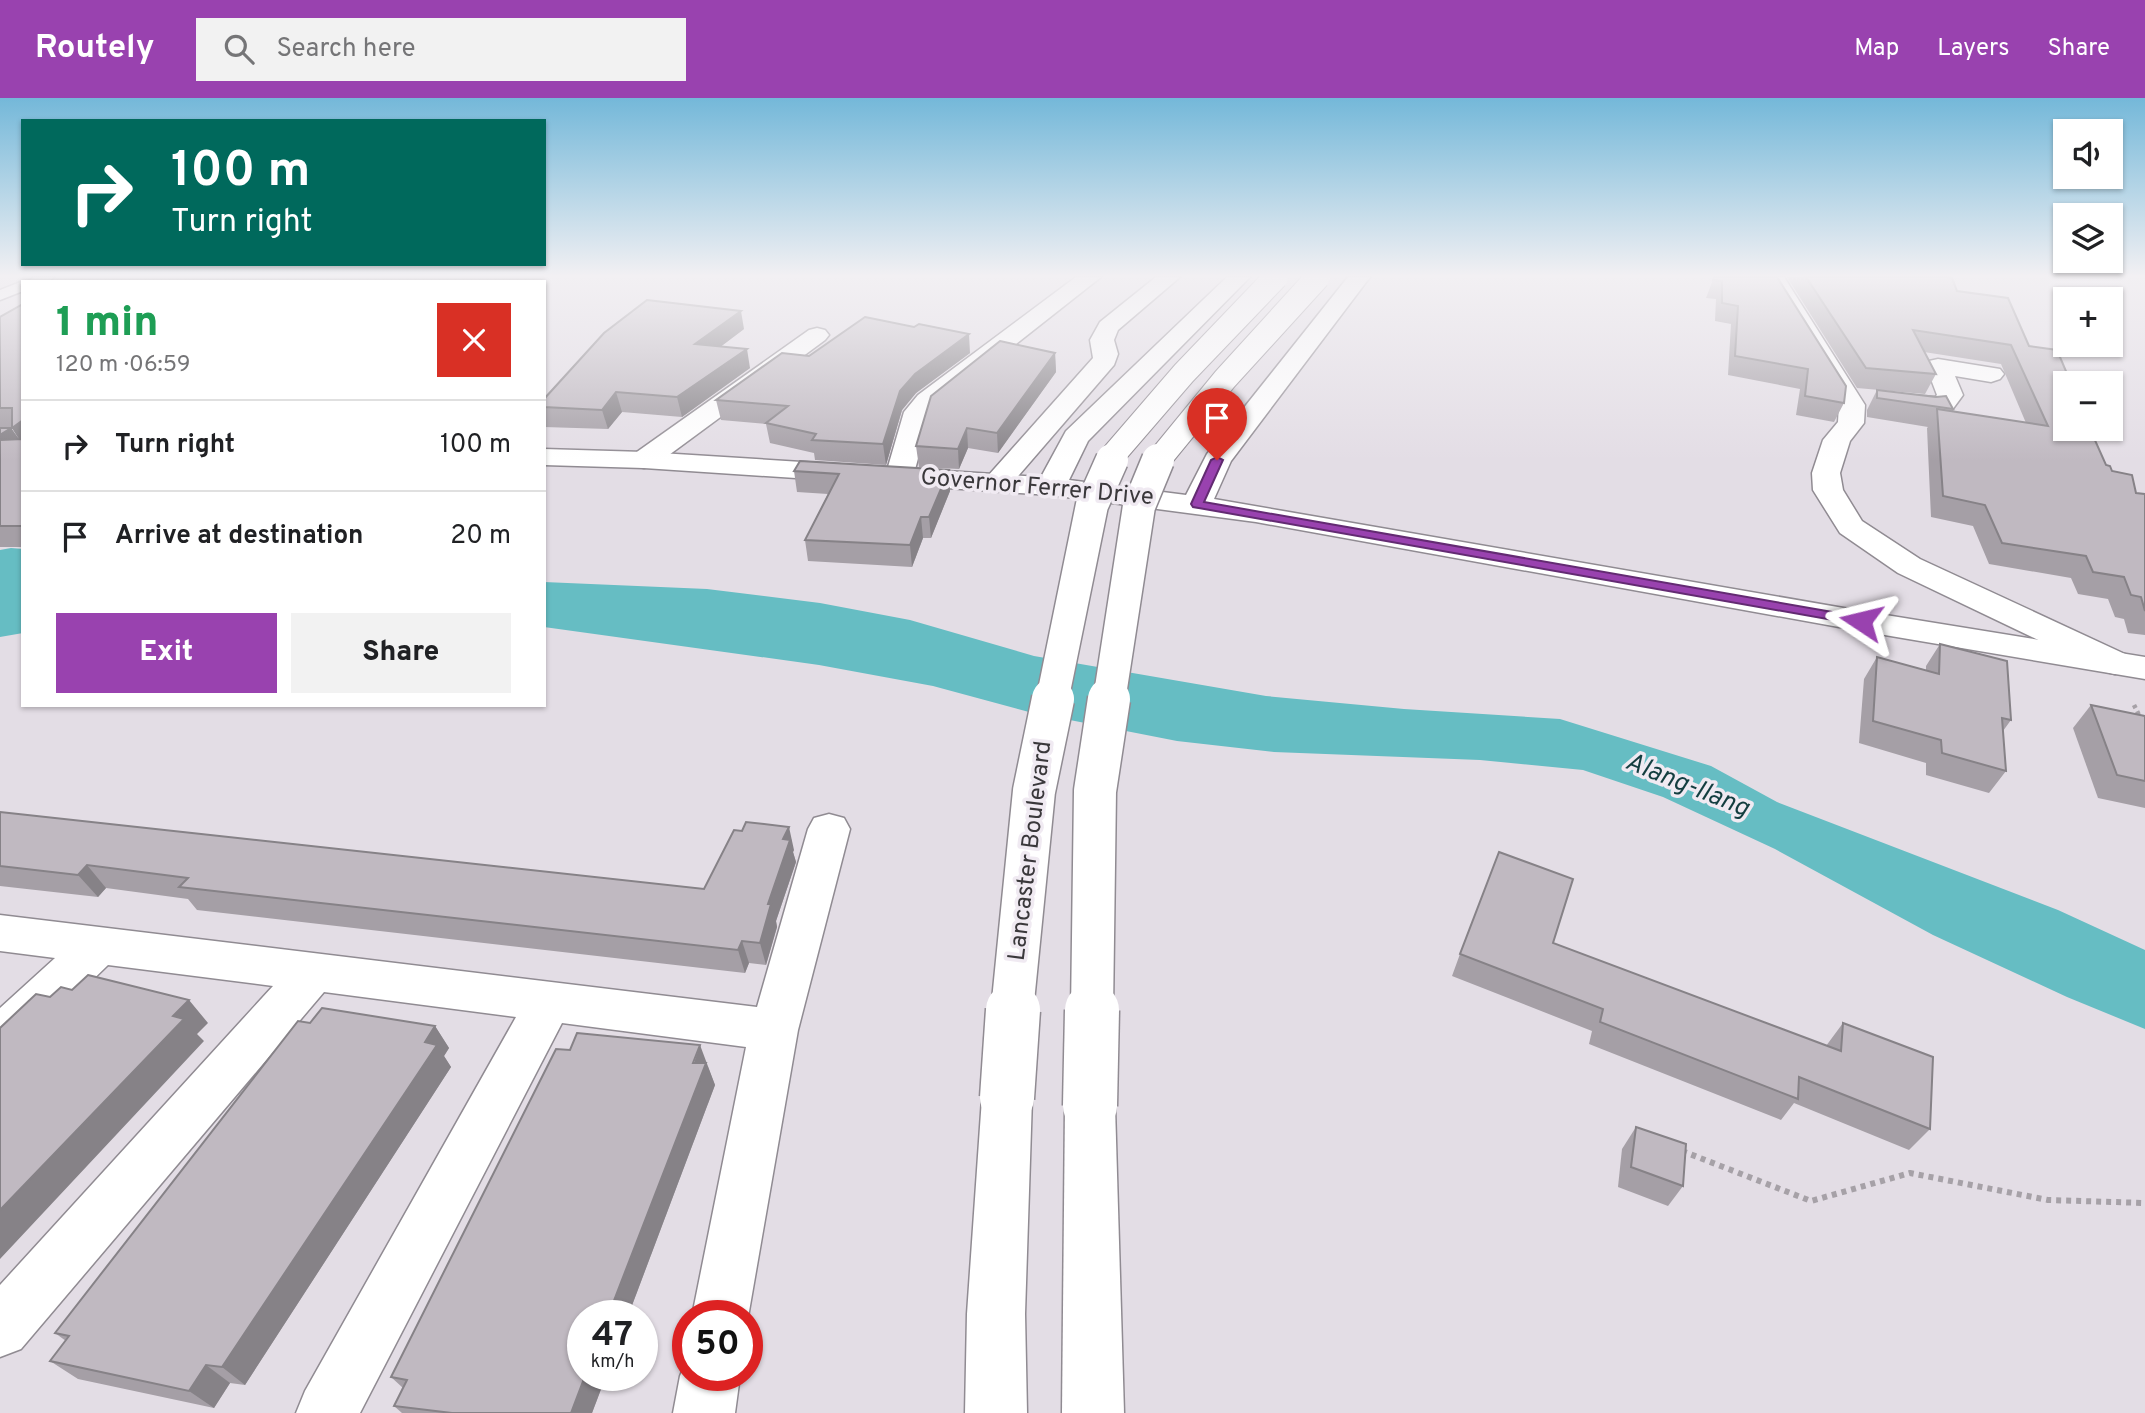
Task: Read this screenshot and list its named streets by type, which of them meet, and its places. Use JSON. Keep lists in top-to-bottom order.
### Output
{
  "streets": {
    "main road": ["Governor Ferrer Drive", "Lancaster Boulevard"]
  },
  "water": ["Alang-Ilang"],
  "page": {
    "header": "Routely",
    "search": "Search here",
    "nav": ["Map", "Layers", "Share"],
    "map_buttons": ["+", "−"],
    "turn": ["100 m", "Turn right"],
    "heading": ["1 min", "120 m · 06:59"],
    "list": [
      {
        "name": "Turn right",
        "value": "100 m"
      },
      {
        "name": "Arrive at destination",
        "value": "20 m"
      }
    ],
    "buttons": ["Exit", "Share"],
    "speed": "47 km/h",
    "limit": "50"
  }
}
